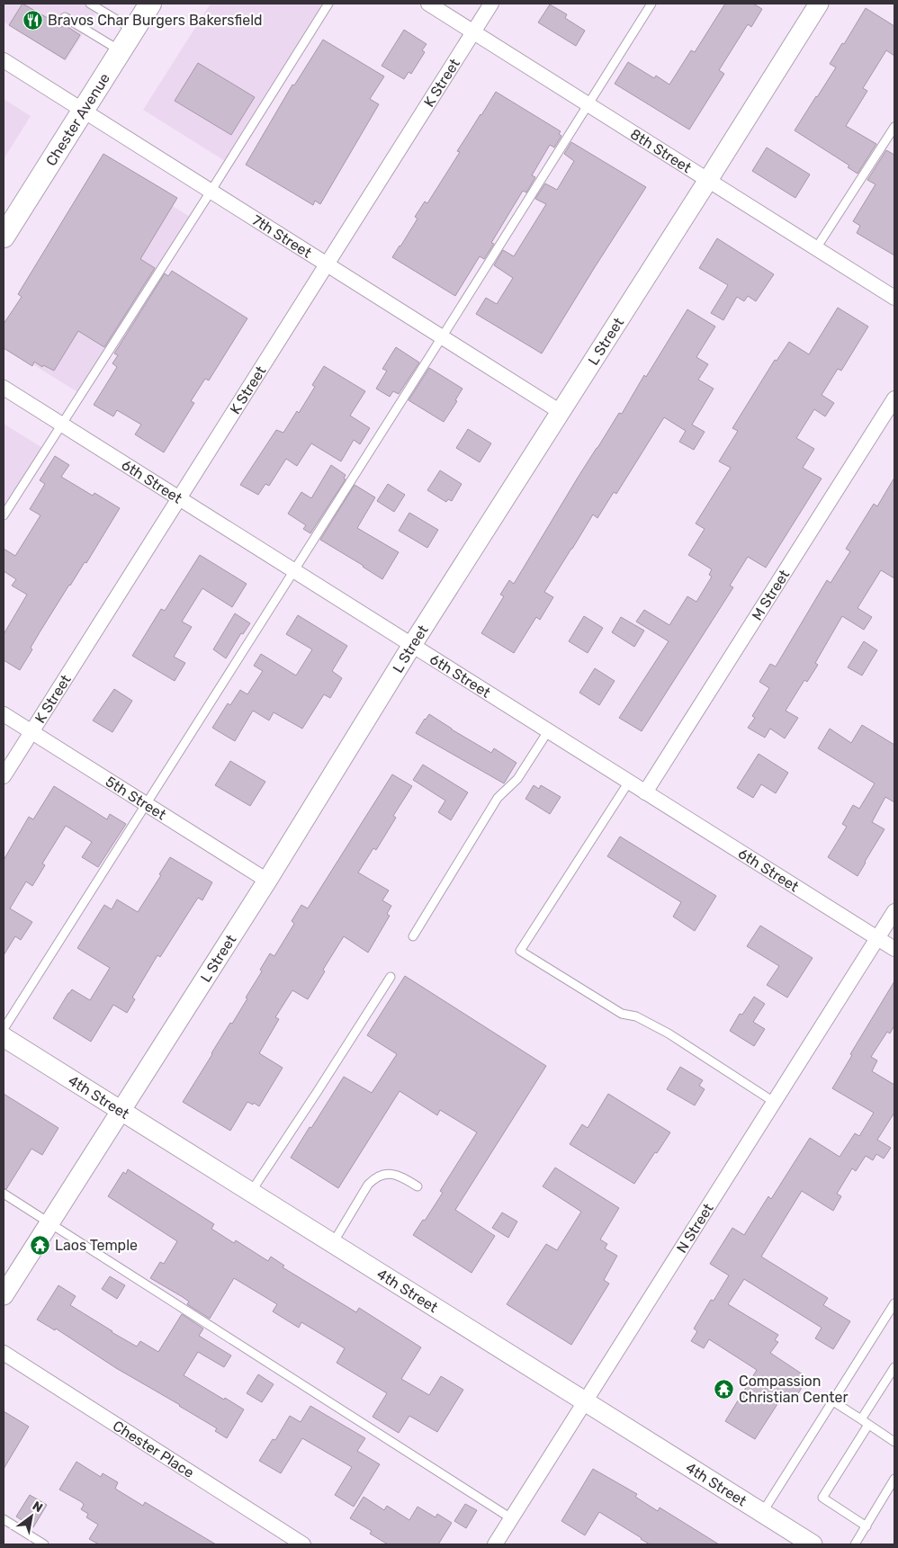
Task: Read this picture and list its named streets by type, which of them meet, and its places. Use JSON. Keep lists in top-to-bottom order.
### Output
{
  "streets": {
    "main road": ["Chester Avenue"],
    "street": [
      "K Street",
      "8th Street",
      "7th Street",
      "L Street",
      "6th Street",
      "M Street",
      "5th Street",
      "4th Street",
      "N Street",
      "Chester Place"
    ]
  },
  "crossings": [
    ["K Street", "8th Street"],
    ["K Street", "7th Street"],
    ["K Street", "6th Street"],
    ["K Street", "5th Street"],
    ["Chester Avenue", "7th Street"],
    ["8th Street", "L Street"],
    ["7th Street", "L Street"],
    ["L Street", "6th Street"],
    ["L Street", "5th Street"],
    ["L Street", "4th Street"],
    ["6th Street", "M Street"],
    ["6th Street", "N Street"],
    ["4th Street", "N Street"]
  ],
  "places": {
    "restaurant": ["Bravos Char Burgers Bakersfield"],
    "temple": ["Laos Temple", "Compassion Christian Center"]
  },
  "north": "top right"
}
